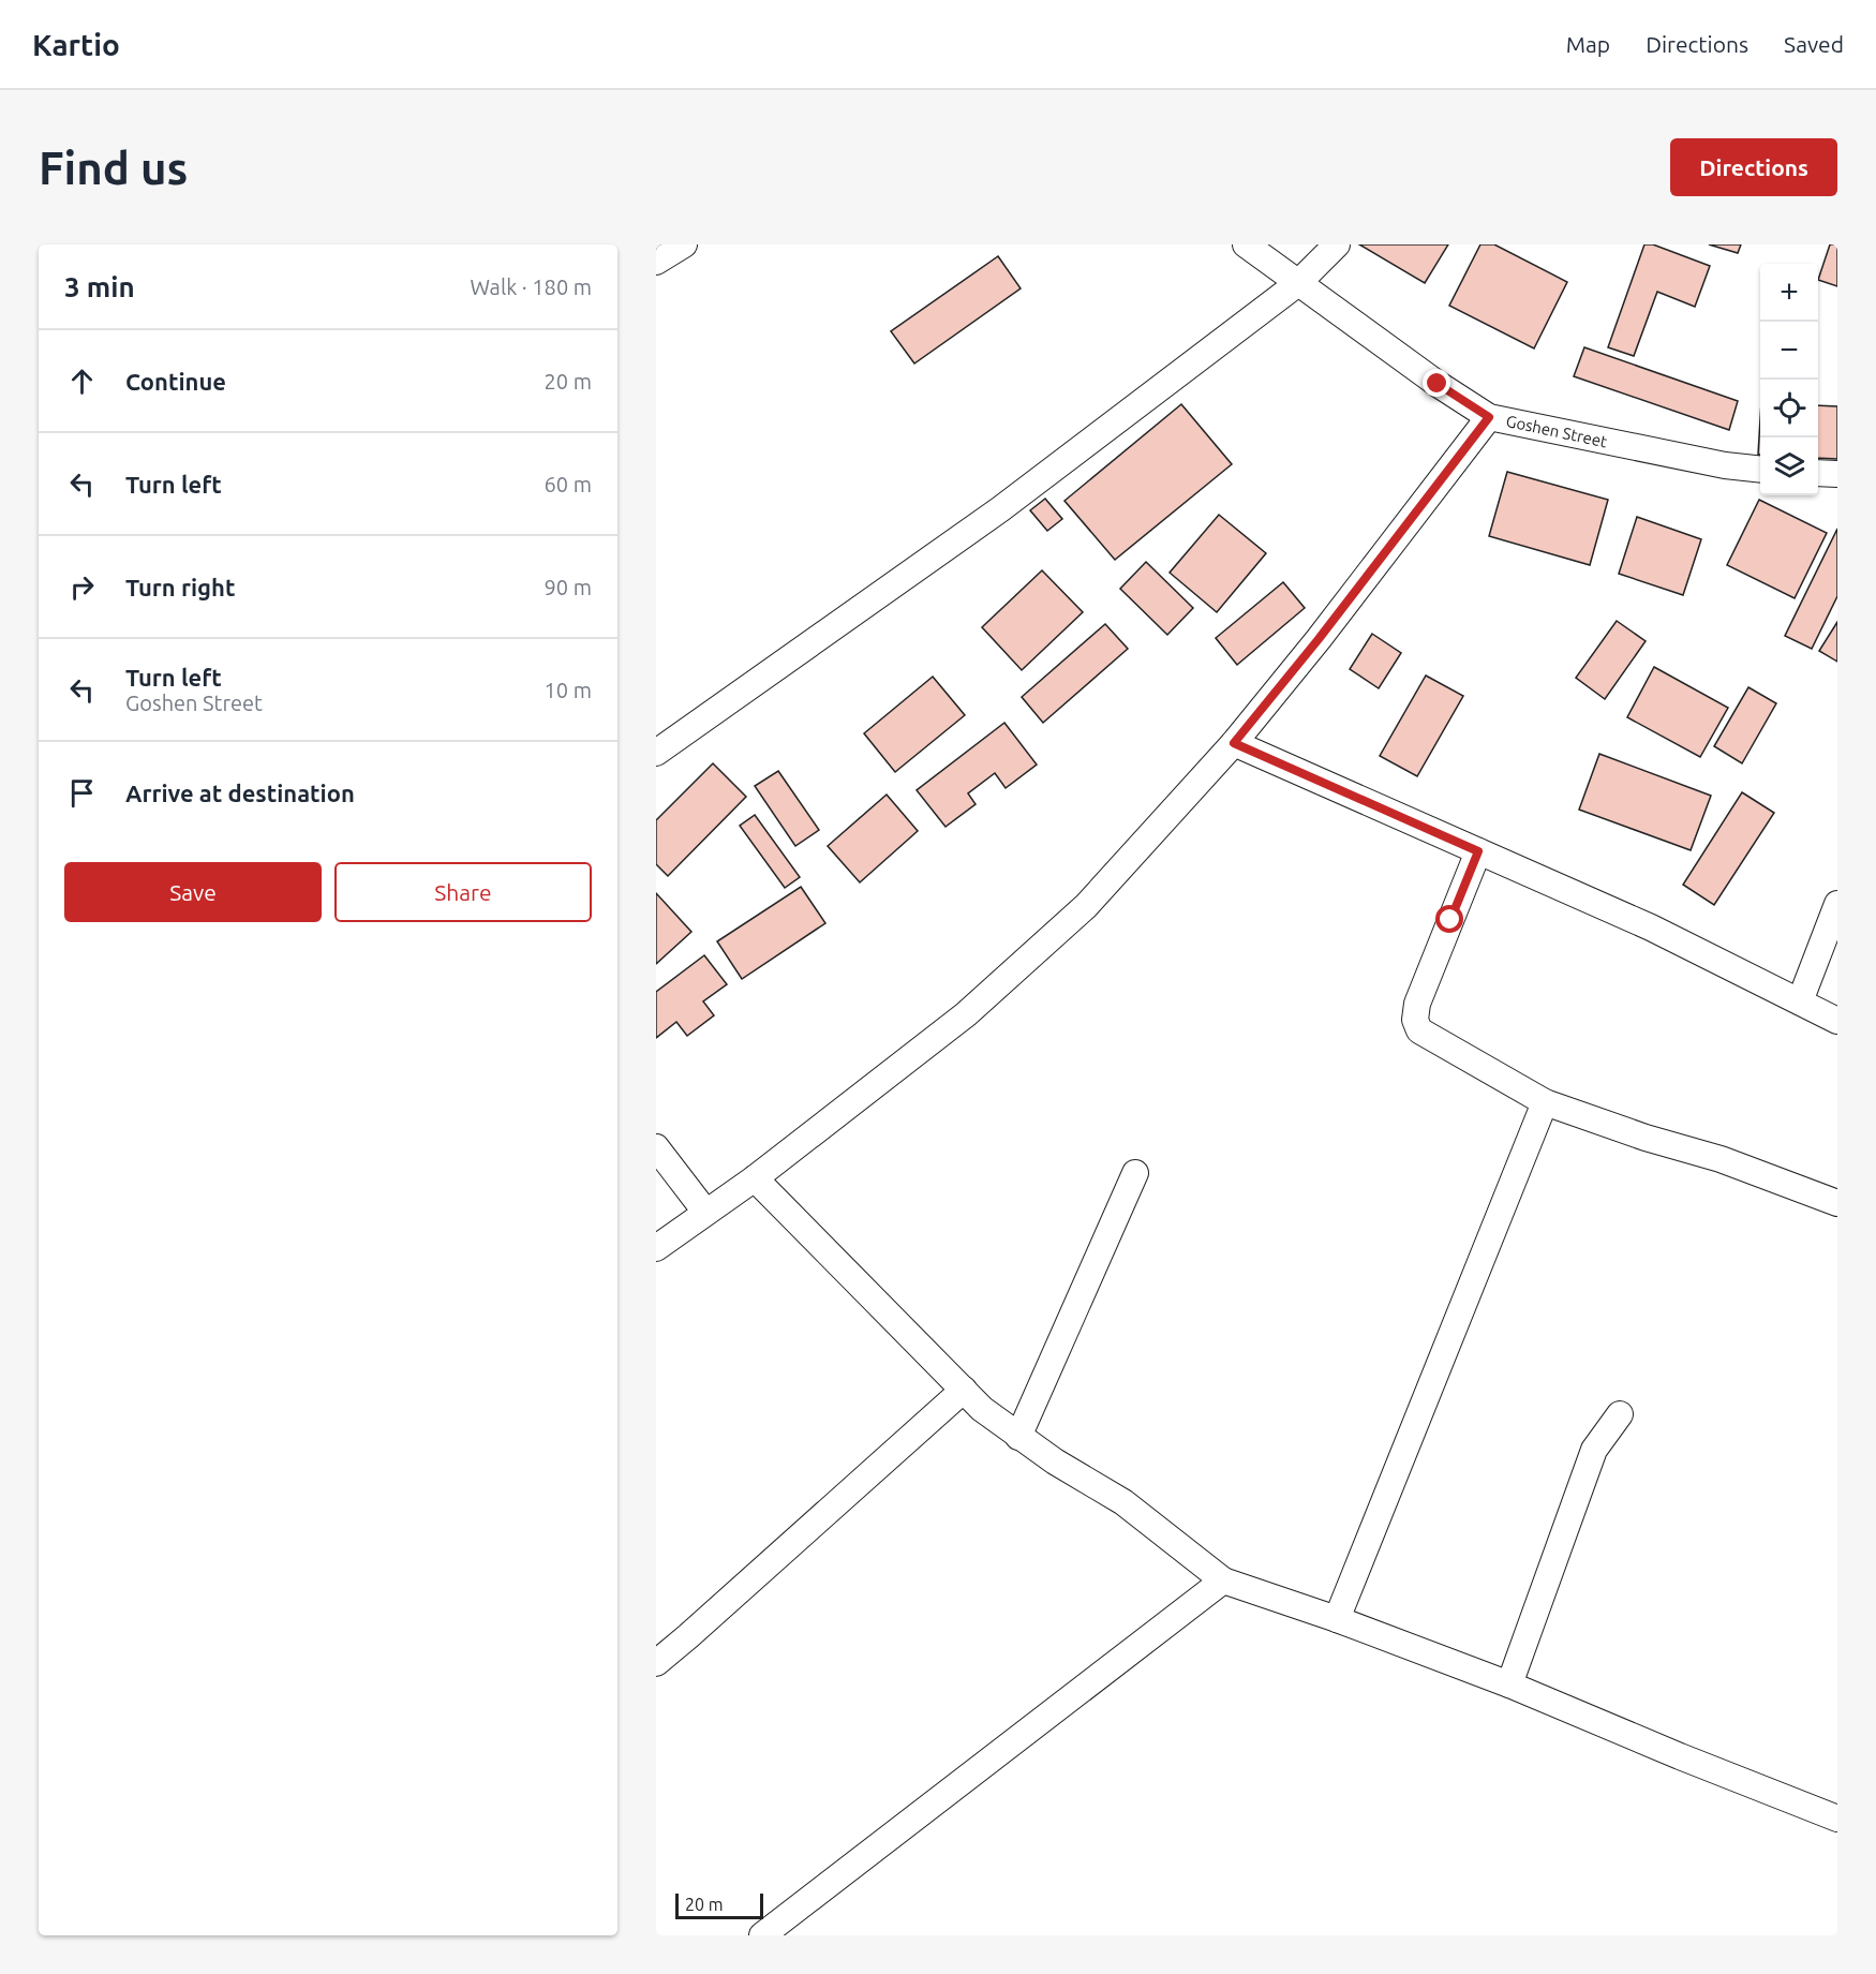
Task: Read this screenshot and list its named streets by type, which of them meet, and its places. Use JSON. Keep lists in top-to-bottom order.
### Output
{
  "streets": {
    "street": ["Goshen Street"]
  },
  "scale_bar": "20 m",
  "page": {
    "header": "Kartio",
    "nav": ["Map", "Directions", "Saved"],
    "buttons": [
      "Directions",
      ["Save", "Share"]
    ],
    "title": "Find us",
    "heading": ["3 min", "Walk · 180 m"],
    "map_buttons": ["+", "−"],
    "list": [
      ["Continue", "20 m"],
      ["Turn left", "60 m"],
      ["Turn right", "90 m"],
      ["Turn left", "Goshen Street", "10 m"],
      "Arrive at destination"
    ],
    "scale": "20 m"
  }
}
